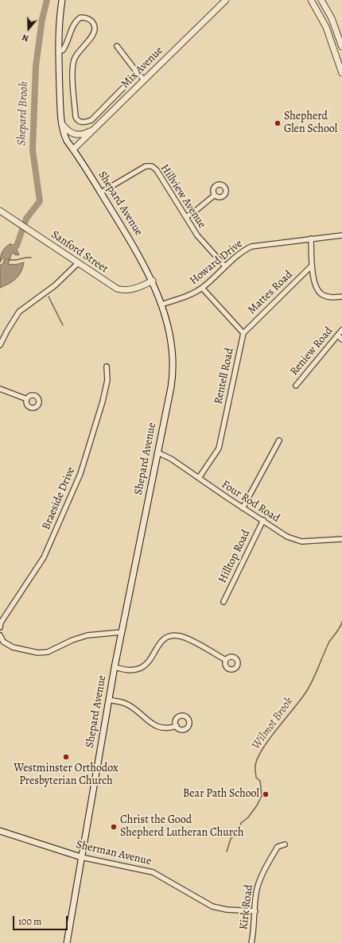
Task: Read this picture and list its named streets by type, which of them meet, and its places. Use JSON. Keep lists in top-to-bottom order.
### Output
{
  "streets": {
    "main road": [
      "Mix Avenue",
      "Shepard Avenue",
      "Sanford Street",
      "Sherman Avenue"
    ],
    "street": [
      "Hillview Avenue",
      "Howard Drive",
      "Mattes Road",
      "Reniew Road",
      "Rentell Road",
      "Braeside Drive",
      "Four Rod Road",
      "Hilltop Road",
      "Kirk Road"
    ]
  },
  "crossings": [
    ["Mix Avenue", "Shepard Avenue"],
    ["Hillview Avenue", "Shepard Avenue"],
    ["Hillview Avenue", "Howard Drive"],
    ["Shepard Avenue", "Sanford Street"],
    ["Shepard Avenue", "Howard Drive"],
    ["Shepard Avenue", "Four Rod Road"],
    ["Shepard Avenue", "Sherman Avenue"],
    ["Mattes Road", "Rentell Road"],
    ["Rentell Road", "Four Rod Road"],
    ["Four Rod Road", "Hilltop Road"],
    ["Sherman Avenue", "Kirk Road"]
  ],
  "water": ["Shepard Brook", "Wilmot Brook"],
  "places": [
    "Shepherd Glen School",
    "Westminster Orthodox Presbyterian Church",
    "Bear Path School",
    "Christ the Good Shepherd Lutheran Church"
  ],
  "scale_bar": "100 m",
  "north": "bottom"
}
